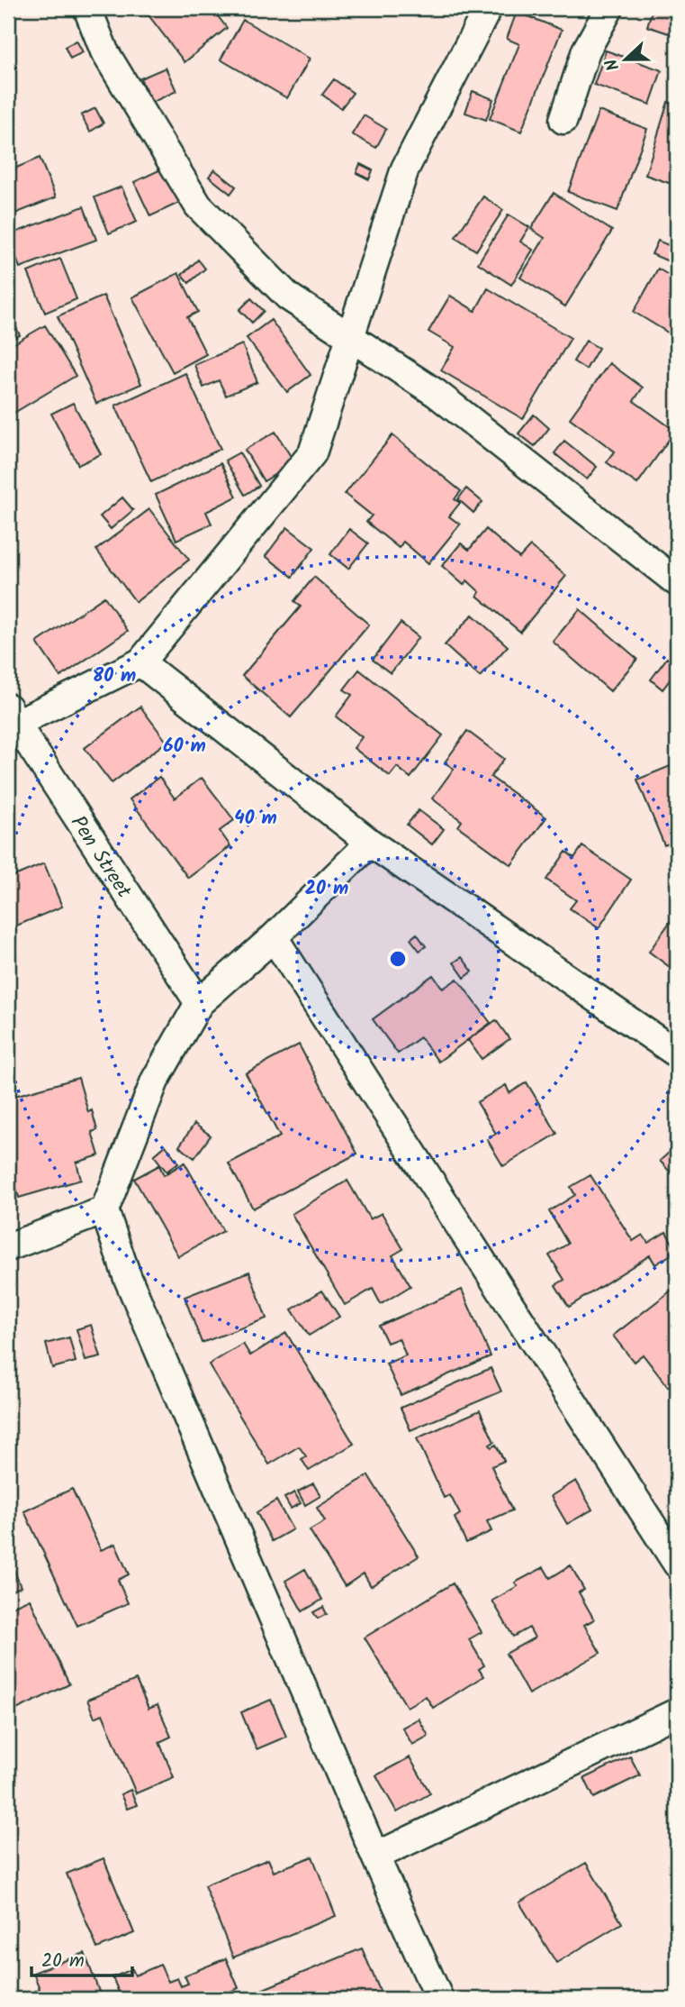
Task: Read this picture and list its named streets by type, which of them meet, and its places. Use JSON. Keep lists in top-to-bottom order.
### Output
{
  "streets": {
    "street": ["Pen Street"]
  },
  "scale_bar": "20 m",
  "north": "left",
  "rings": [
    "80 m",
    "60 m",
    "40 m",
    "20 m"
  ]
}
